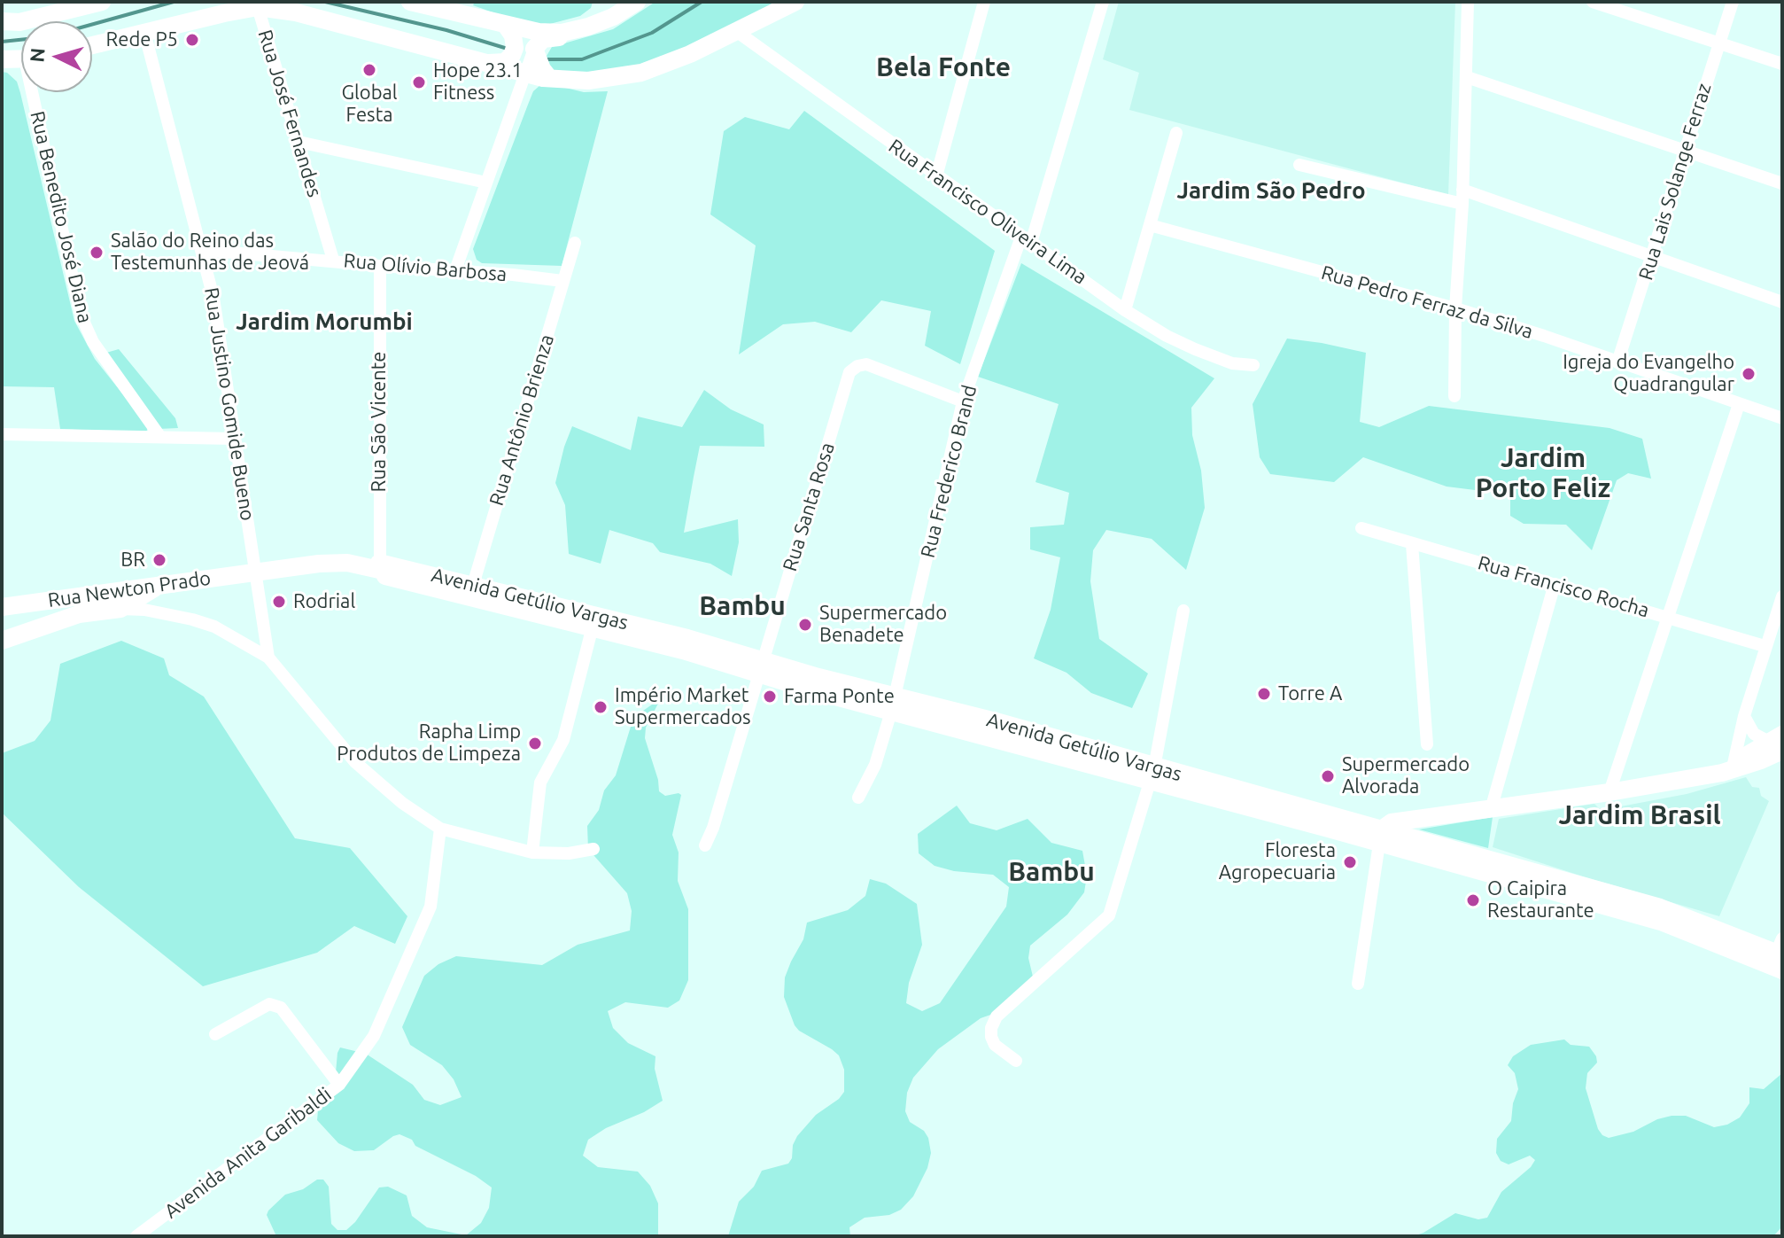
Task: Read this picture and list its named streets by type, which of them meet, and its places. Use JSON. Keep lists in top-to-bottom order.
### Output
{
  "streets": {
    "street": [
      "Rua José Fernandes",
      "Rua Lais Solange Ferraz",
      "Rua Francisco Oliveira Lima",
      "Rua Benedito José Diana",
      "Rua Olívio Barbosa",
      "Rua Pedro Ferraz da Silva",
      "Rua Justino Gomide Bueno",
      "Rua Antônio Brienza",
      "Rua São Vicente",
      "Rua Frederico Brand",
      "Rua Santa Rosa",
      "Rua Francisco Rocha",
      "Rua Newton Prado",
      "Avenida Getúlio Vargas",
      "Avenida Anita Garibaldi"
    ]
  },
  "crossings": [
    ["Rua José Fernandes", "Rua Olívio Barbosa"],
    ["Rua Lais Solange Ferraz", "Rua Pedro Ferraz da Silva"],
    ["Rua Francisco Oliveira Lima", "Rua Frederico Brand"],
    ["Rua Olívio Barbosa", "Rua Justino Gomide Bueno"],
    ["Rua Olívio Barbosa", "Rua Antônio Brienza"],
    ["Rua Olívio Barbosa", "Rua São Vicente"],
    ["Rua Justino Gomide Bueno", "Rua Newton Prado"],
    ["Rua Justino Gomide Bueno", "Avenida Getúlio Vargas"],
    ["Rua Antônio Brienza", "Avenida Getúlio Vargas"],
    ["Rua São Vicente", "Avenida Getúlio Vargas"],
    ["Rua Frederico Brand", "Rua Santa Rosa"],
    ["Rua Frederico Brand", "Avenida Getúlio Vargas"],
    ["Rua Santa Rosa", "Avenida Getúlio Vargas"],
    ["Rua Newton Prado", "Avenida Getúlio Vargas"]
  ],
  "districts": [
    "Bela Fonte",
    "Jardim São Pedro",
    "Jardim Morumbi",
    "Jardim Porto Feliz",
    "Bambu",
    "Jardim Brasil",
    "Bambu"
  ],
  "places": [
    "Rede P5",
    "Global Festa",
    "Hope 23.1 Fitness",
    "Salão do Reino das Testemunhas de Jeová",
    "Igreja do Evangelho Quadrangular",
    "BR",
    "Rodrial",
    "Supermercado Benadete",
    "Torre A",
    "Farma Ponte",
    "Império Market Supermercados",
    "Rapha Limp Produtos de Limpeza",
    "Supermercado Alvorada",
    "Floresta Agropecuaria",
    "O Caipira Restaurante"
  ],
  "north": "left"
}
